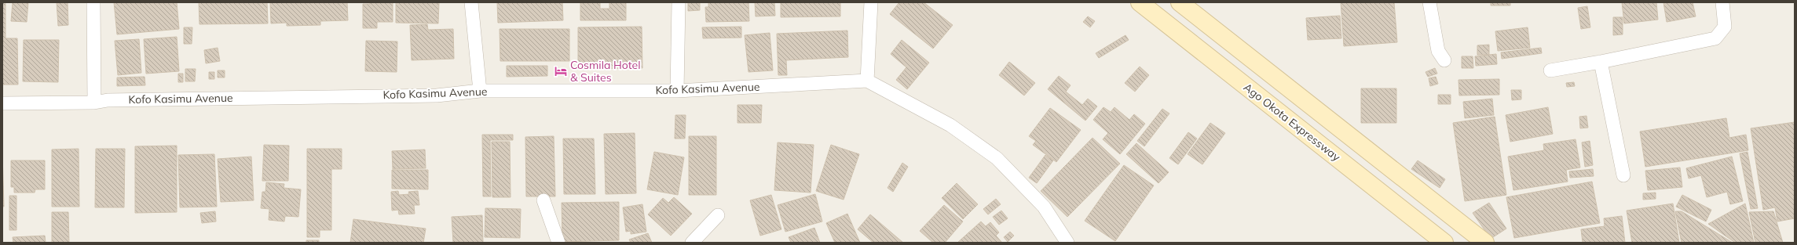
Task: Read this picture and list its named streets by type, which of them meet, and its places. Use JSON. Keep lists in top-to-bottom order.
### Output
{
  "streets": {
    "main road": ["Ago Okota Expressway"],
    "street": ["Kofo Kasimu Avenue"]
  },
  "places": {
    "hotel": ["Cosmila Hotel & Suites"]
  }
}
